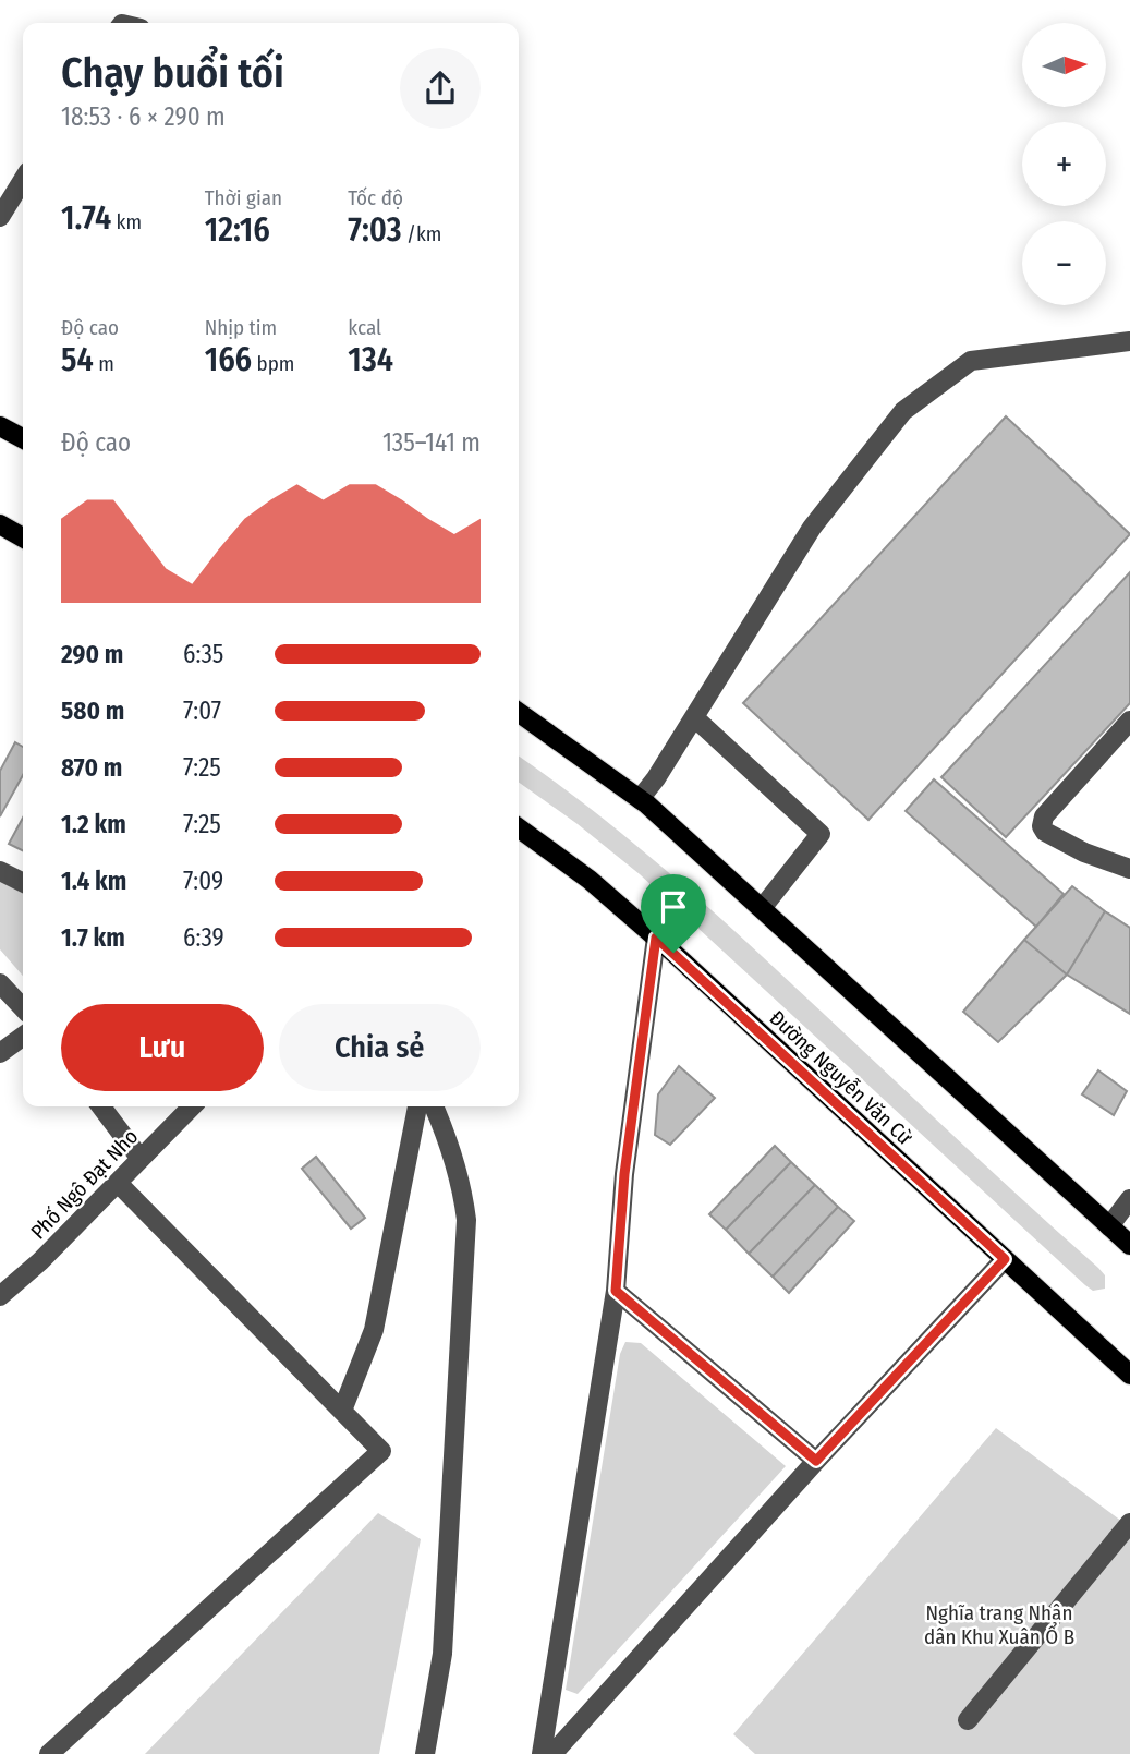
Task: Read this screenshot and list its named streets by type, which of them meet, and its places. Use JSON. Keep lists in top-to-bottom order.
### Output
{
  "streets": {
    "main road": ["Đường Nguyễn Văn Cừ"],
    "street": ["Phố Ngô Đạt Nho"]
  },
  "parks": ["Nghĩa trang Nhân dân Khu Xuân Ổ B"],
  "north": "right",
  "page": {
    "map_buttons": ["+", "−"],
    "heading": ["Chạy buổi tối", "18:53 · 6 × 290 m"],
    "stats": [
      ["1.74 km"],
      ["Thời gian", "12:16"],
      ["Tốc độ", "7:03 /km"],
      ["Độ cao", "54 m"],
      ["Nhịp tim", "166 bpm"],
      ["kcal", "134"]
    ],
    "chart": ["Độ cao", "135–141 m"],
    "list": [
      {
        "name": "290 m",
        "note": "6:35"
      },
      {
        "name": "580 m",
        "note": "7:07"
      },
      {
        "name": "870 m",
        "note": "7:25"
      },
      {
        "name": "1.2 km",
        "note": "7:25"
      },
      {
        "name": "1.4 km",
        "note": "7:09"
      },
      {
        "name": "1.7 km",
        "note": "6:39"
      }
    ],
    "buttons": ["Lưu", "Chia sẻ"]
  }
}
